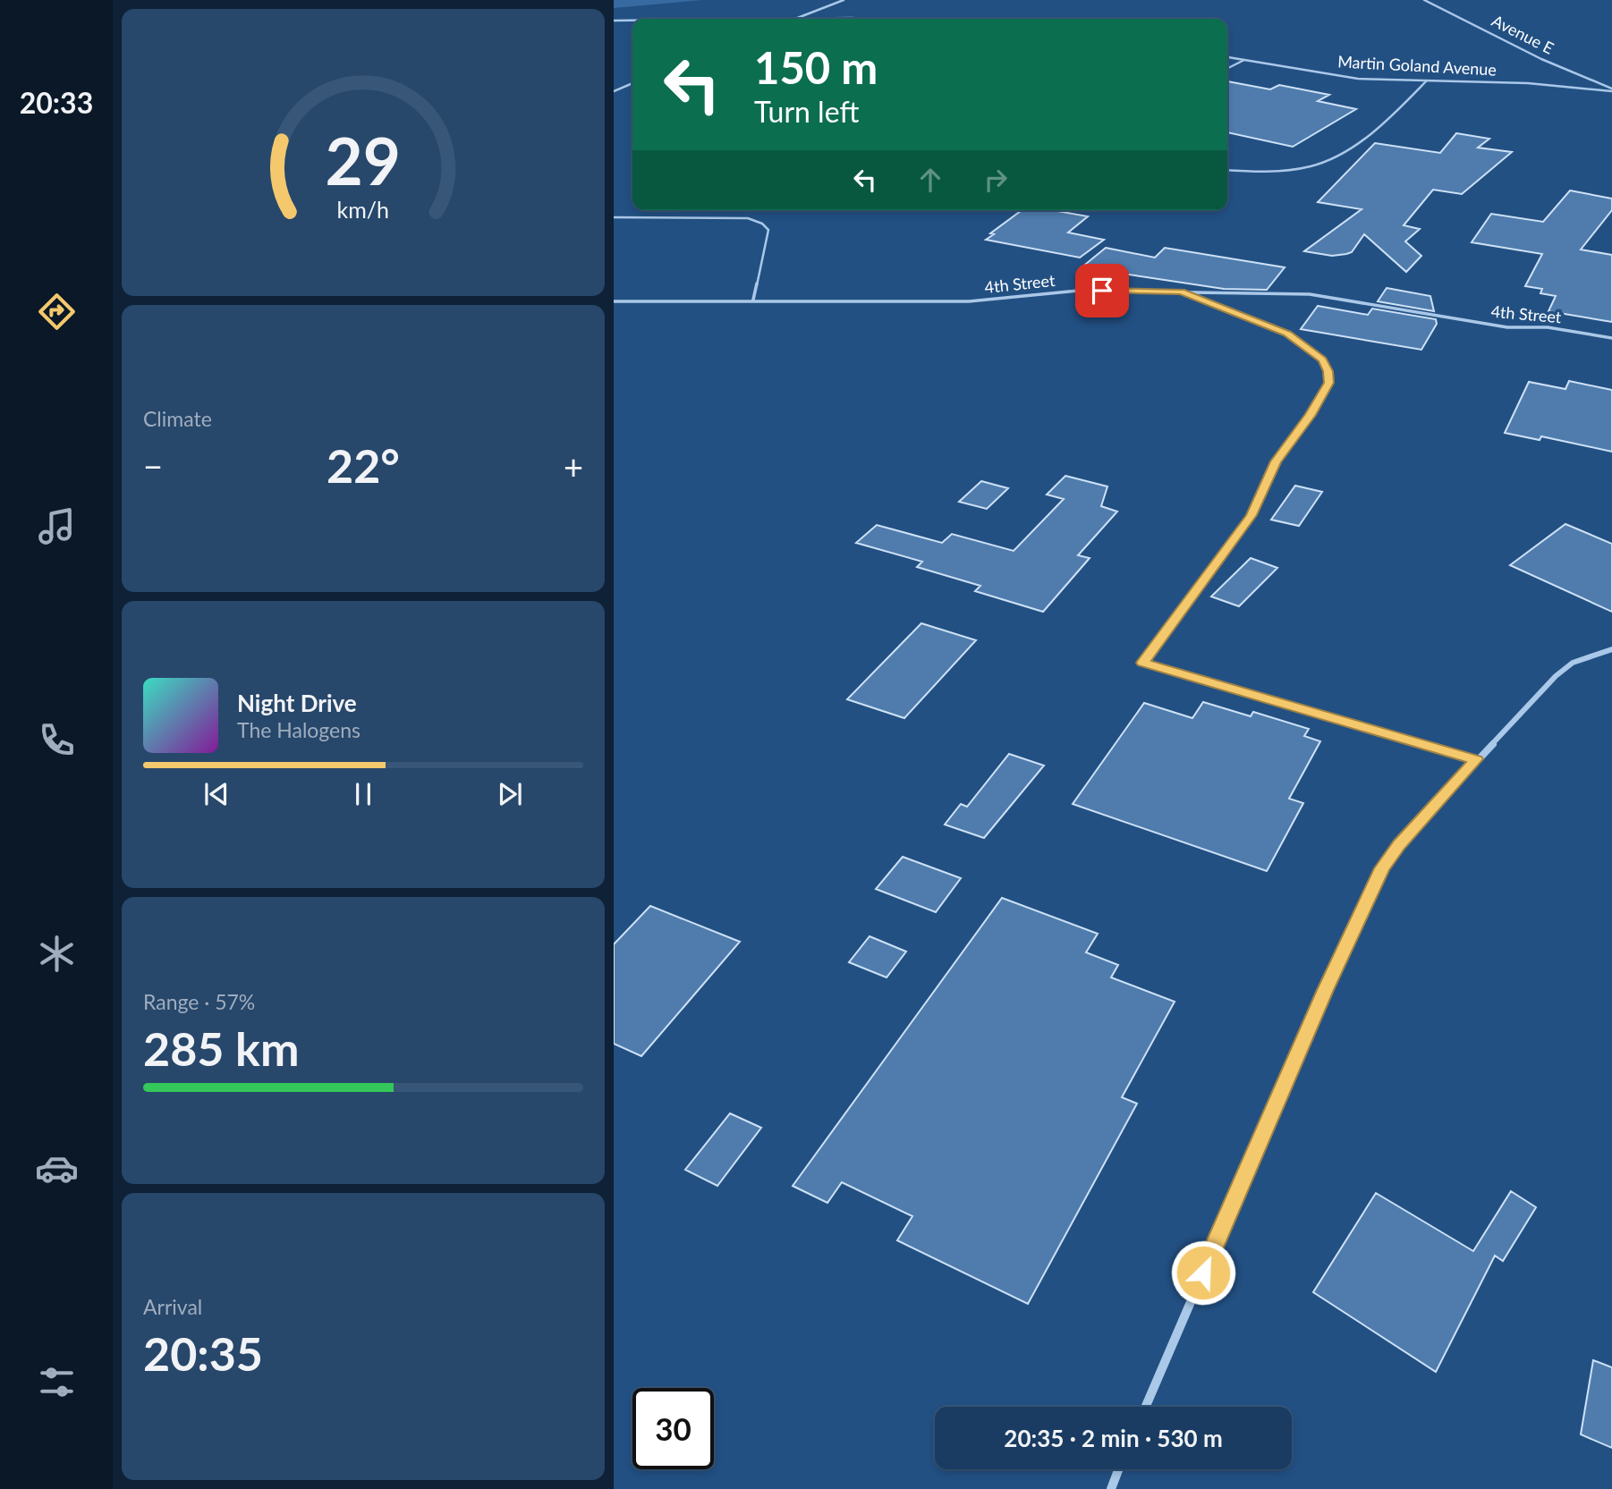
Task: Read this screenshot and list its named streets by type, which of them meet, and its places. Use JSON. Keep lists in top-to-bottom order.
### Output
{
  "streets": {
    "street": ["Avenue E", "Martin Goland Avenue"],
    "lane": ["4th Street"]
  },
  "crossings": [
    ["Avenue E", "Martin Goland Avenue"]
  ],
  "page": {
    "tabs": "20:33",
    "turn": ["150 m", "Turn left"],
    "tile": [
      "Climate",
      ["Range · 57%", "285 km"],
      ["Arrival", "20:35"]
    ],
    "heat": ["−", "22°", "+"],
    "song": ["Night Drive", "The Halogens"],
    "limit": "30",
    "trip": "20:35 · 2 min · 530 m",
    "gauge": ["29", "km/h"]
  }
}
